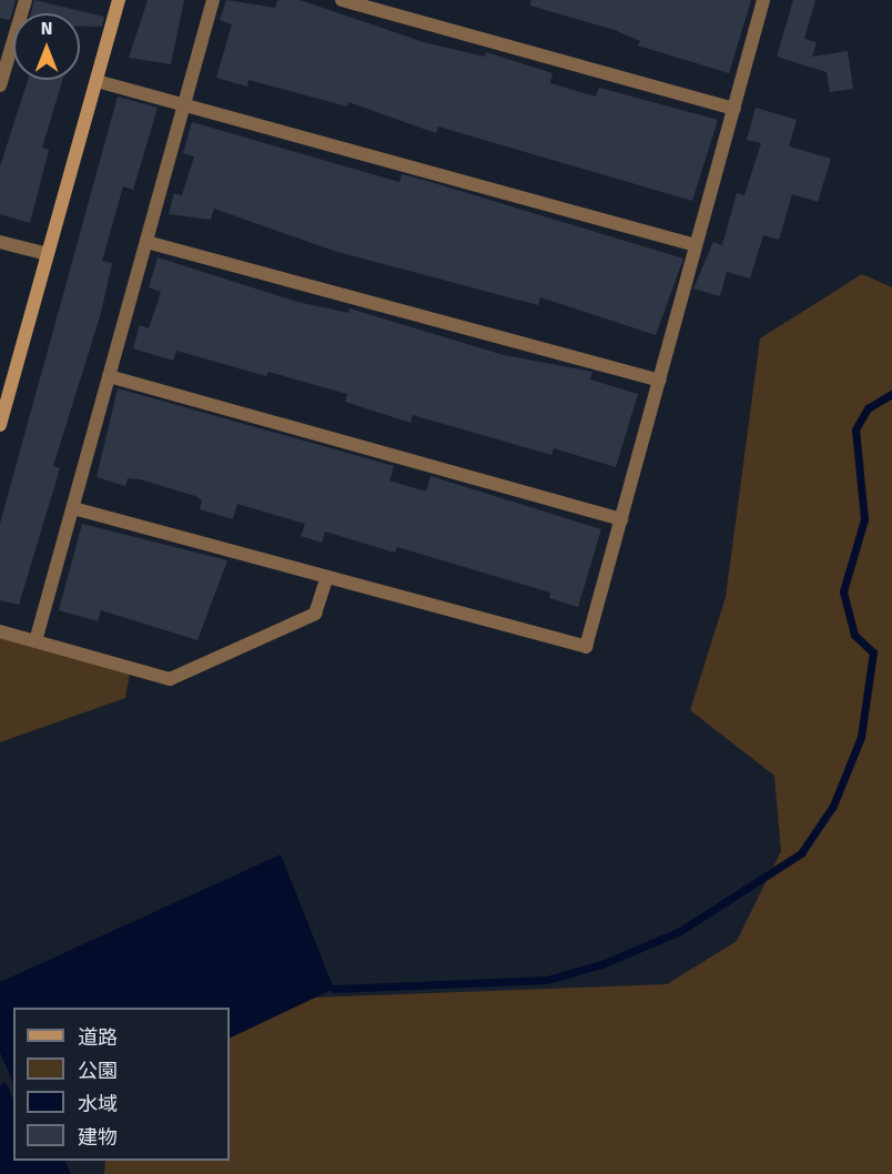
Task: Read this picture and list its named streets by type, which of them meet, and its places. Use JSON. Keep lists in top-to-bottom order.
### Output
{
  "legend": [
    "道路",
    "公園",
    "水域",
    "建物"
  ],
  "north": "top"
}
